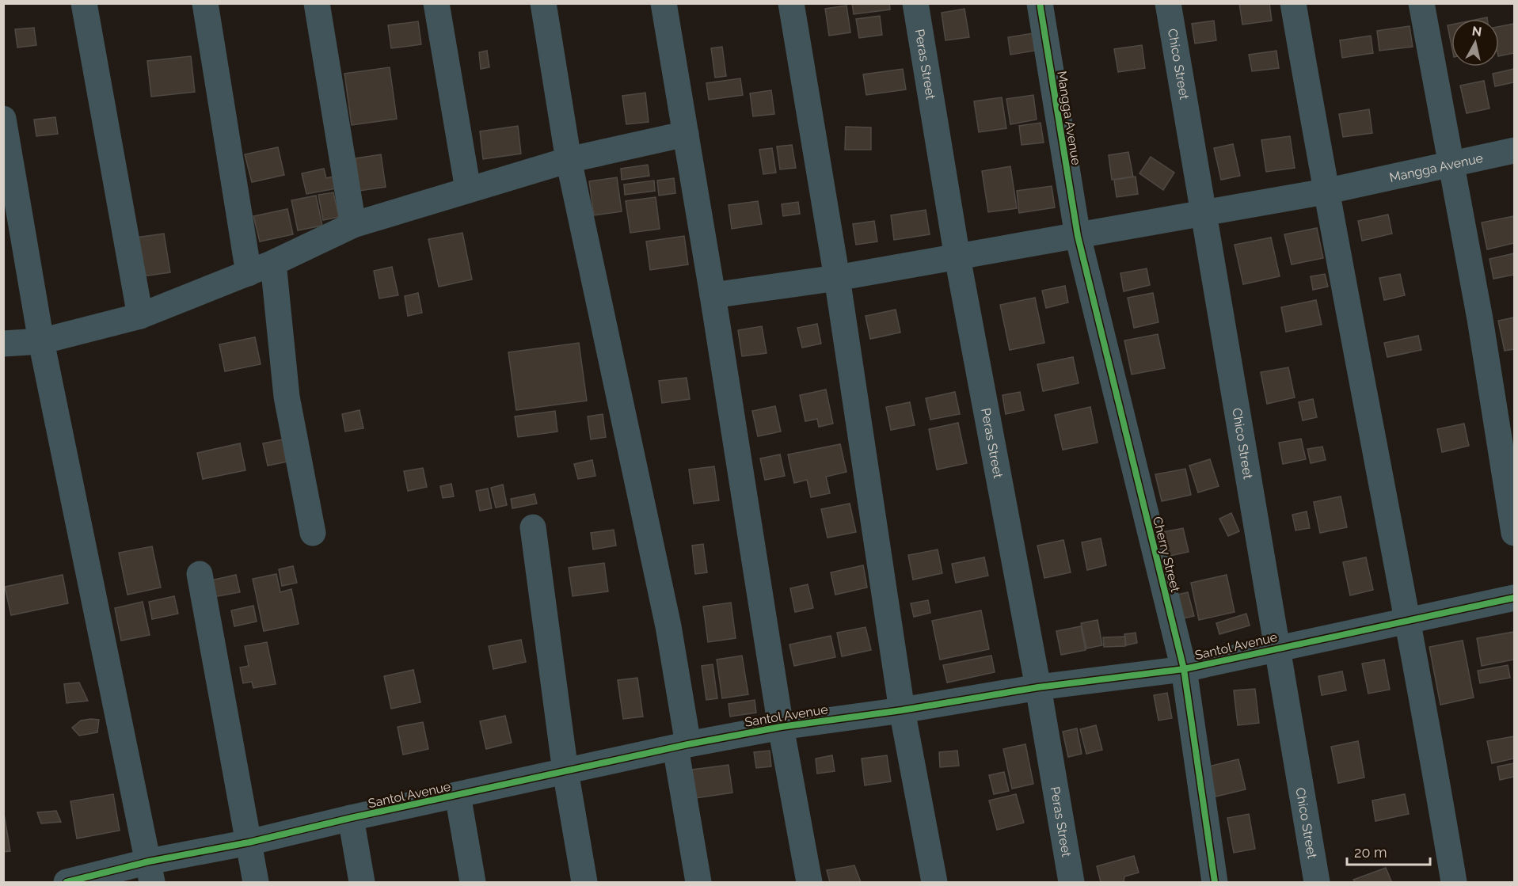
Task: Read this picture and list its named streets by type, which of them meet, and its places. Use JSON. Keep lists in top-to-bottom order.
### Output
{
  "streets": {
    "street": [
      "Chico Street",
      "Peras Street",
      "Mangga Avenue",
      "Cherry Street",
      "Santol Avenue"
    ]
  },
  "crossings": [
    ["Chico Street", "Mangga Avenue"],
    ["Chico Street", "Santol Avenue"],
    ["Peras Street", "Mangga Avenue"],
    ["Peras Street", "Santol Avenue"],
    ["Mangga Avenue", "Cherry Street"],
    ["Cherry Street", "Santol Avenue"]
  ],
  "scale_bar": "20 m",
  "north": "top"
}
